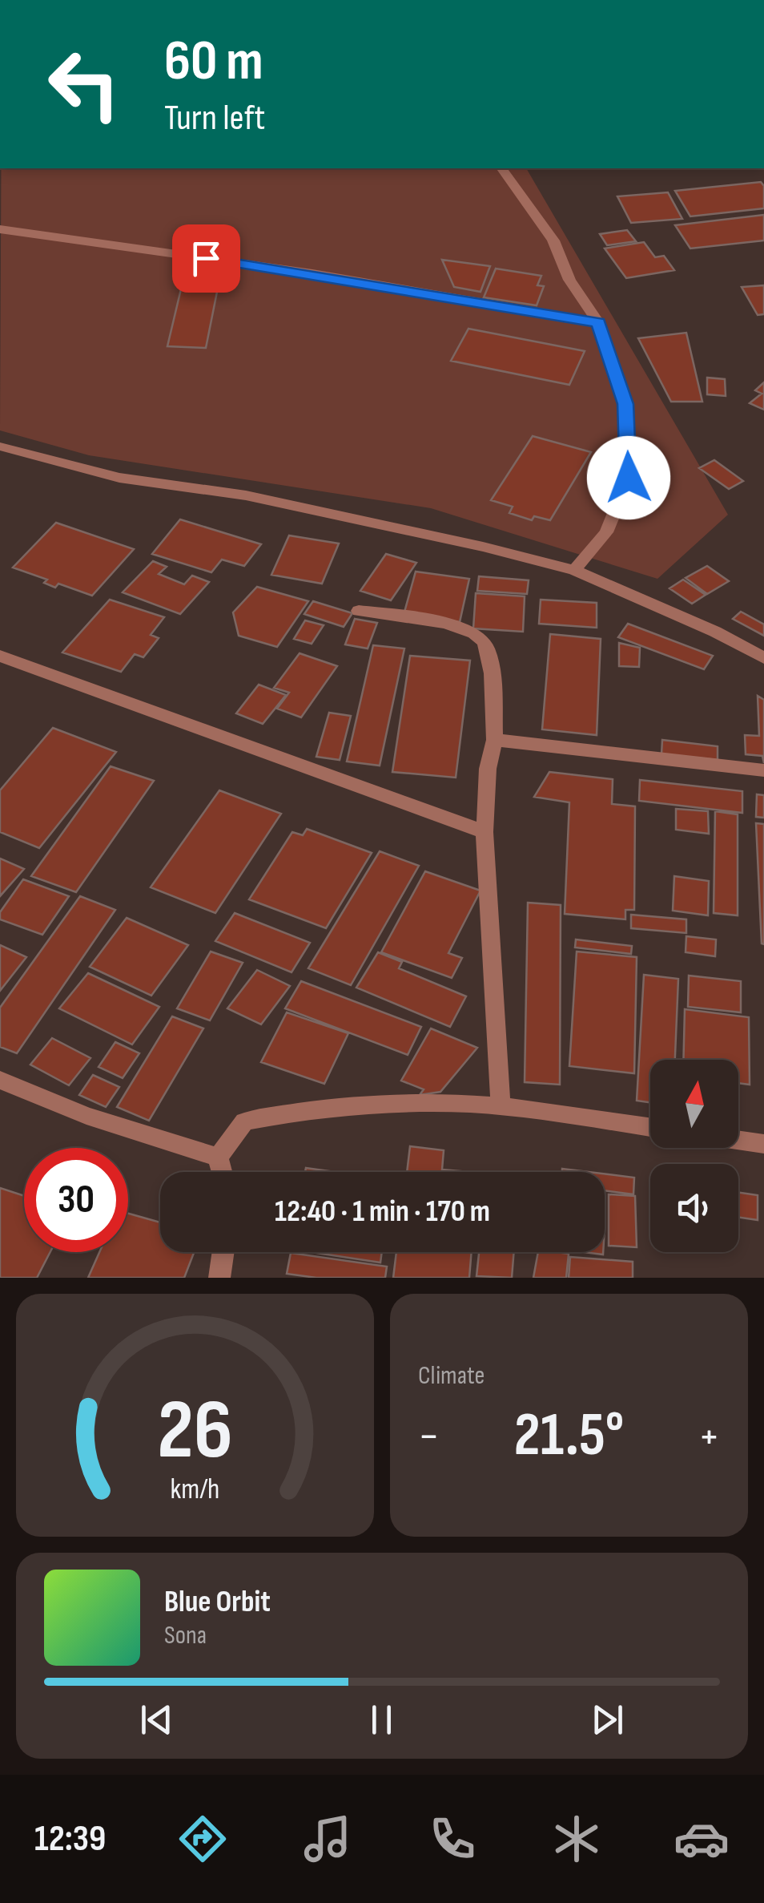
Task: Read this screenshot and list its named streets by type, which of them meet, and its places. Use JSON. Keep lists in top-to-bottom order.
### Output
{
  "north": "top",
  "page": {
    "turn": ["60 m", "Turn left"],
    "limit": "30",
    "trip": "12:40 · 1 min · 170 m",
    "tile": "Climate",
    "heat": ["−", "21.5°", "+"],
    "song": ["Blue Orbit", "Sona"],
    "tabs": "12:39",
    "gauge": ["26", "km/h"]
  }
}
